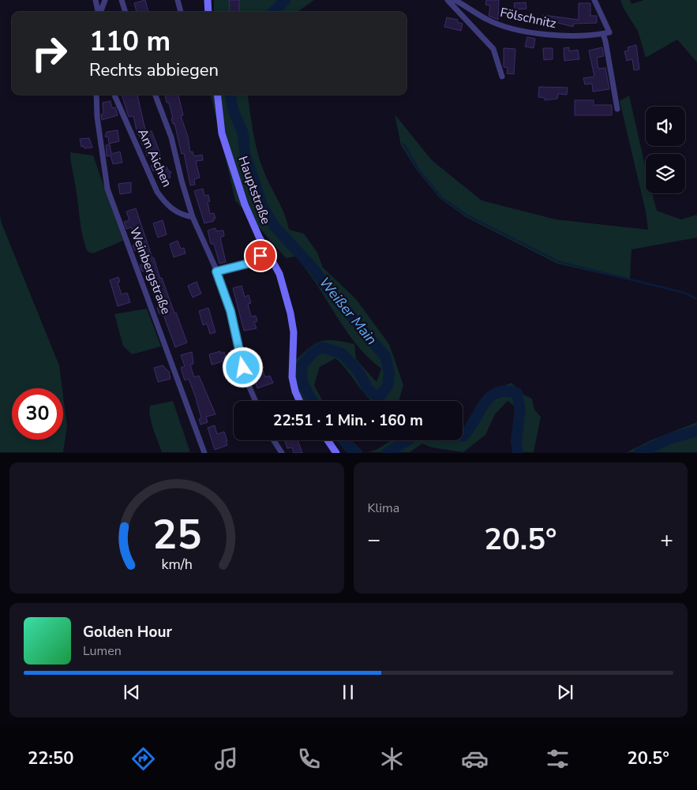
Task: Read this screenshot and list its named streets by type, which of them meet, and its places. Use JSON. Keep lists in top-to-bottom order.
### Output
{
  "streets": {
    "main road": ["Hauptstraße"],
    "street": ["Fölschnitz", "Am Aichen", "Weinbergstraße"]
  },
  "water": ["Weißer Main"],
  "page": {
    "turn": ["110 m", "Rechts abbiegen"],
    "limit": "30",
    "trip": "22:51 · 1 Min. · 160 m",
    "tile": "Klima",
    "heat": ["−", "20.5°", "+"],
    "song": ["Golden Hour", "Lumen"],
    "tabs": ["22:50", "20.5°"],
    "gauge": ["25", "km/h"]
  }
}
